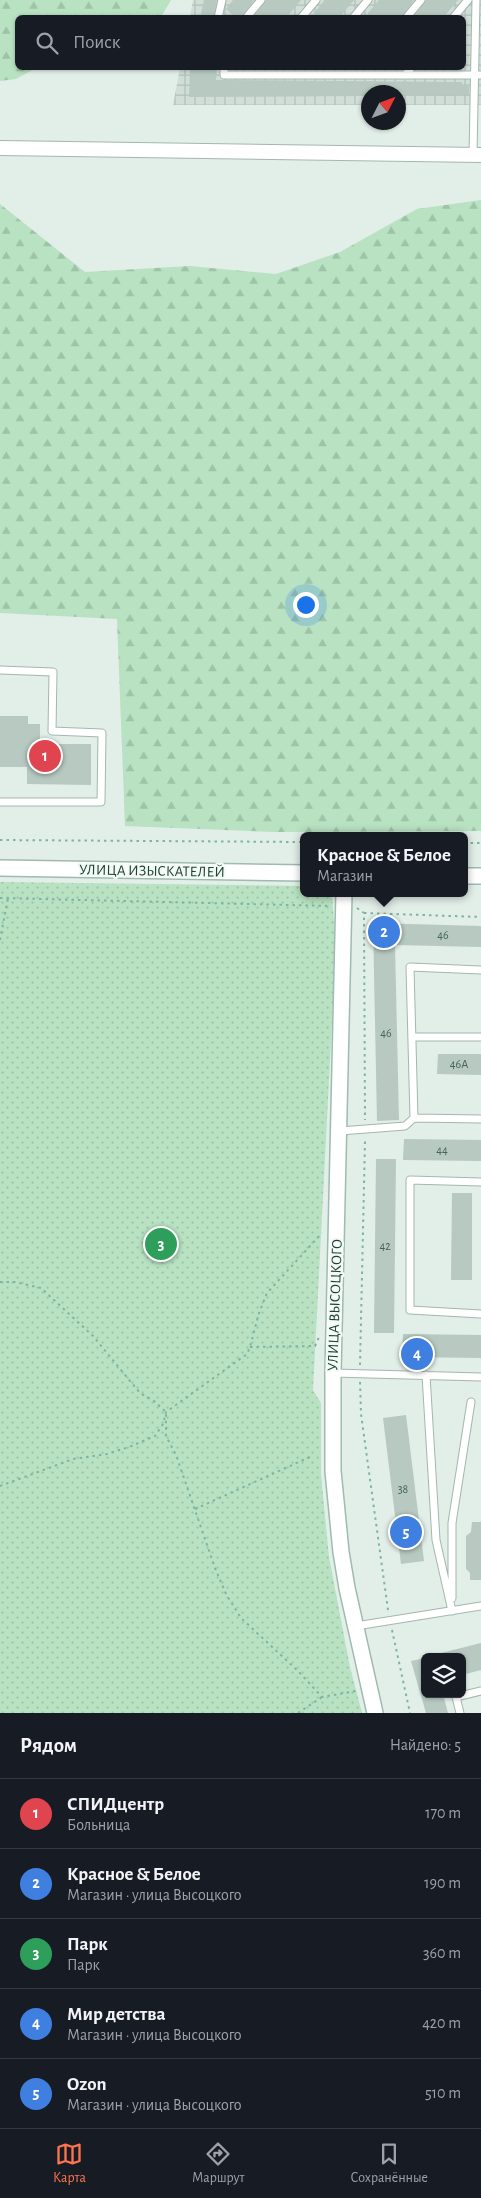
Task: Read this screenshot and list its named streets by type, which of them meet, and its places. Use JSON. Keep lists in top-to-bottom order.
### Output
{
  "streets": {
    "street": ["УЛИЦА ИЗЫСКАТЕЛЕЙ", "УЛИЦА ВЫСОЦКОГО"]
  },
  "house_numbers": [
    "46",
    "46",
    "46А",
    "44",
    "42",
    "38"
  ],
  "north": "top right",
  "page": {
    "search": "Поиск",
    "pins": [
      "1",
      "2",
      "3",
      "4",
      "5"
    ],
    "popup": ["Красное & Белое", "Магазин"],
    "heading": ["Рядом", "Найдено: 5"],
    "list": [
      {
        "mark": "1",
        "name": "СПИДцентр",
        "note": "Больница",
        "value": "170 m"
      },
      {
        "mark": "2",
        "name": "Красное & Белое",
        "note": "Магазин · улица Высоцкого",
        "value": "190 m"
      },
      {
        "mark": "3",
        "name": "Парк",
        "note": "Парк",
        "value": "360 m"
      },
      {
        "mark": "4",
        "name": "Мир детства",
        "note": "Магазин · улица Высоцкого",
        "value": "420 m"
      },
      {
        "mark": "5",
        "name": "Ozon",
        "note": "Магазин · улица Высоцкого",
        "value": "510 m"
      }
    ],
    "nav": ["Карта", "Маршрут", "Сохранённые"]
  }
}
